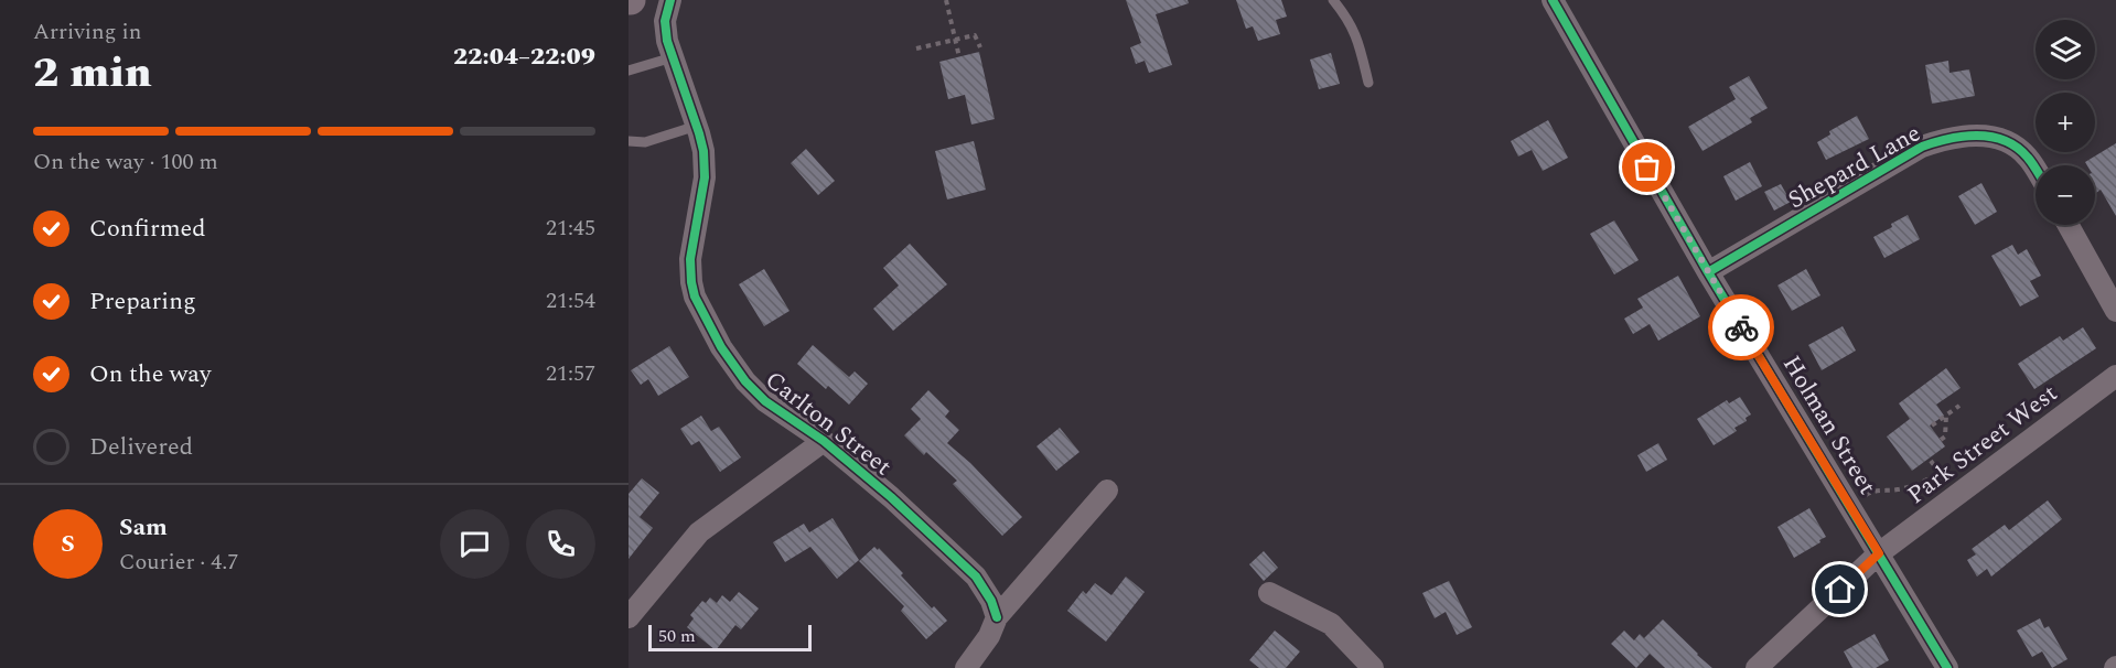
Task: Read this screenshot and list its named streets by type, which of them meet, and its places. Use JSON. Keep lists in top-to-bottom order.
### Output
{
  "streets": {
    "street": [
      "Shepard Lane",
      "Carlton Street",
      "Holman Street",
      "Park Street West"
    ]
  },
  "crossings": [
    ["Shepard Lane", "Holman Street"],
    ["Holman Street", "Park Street West"]
  ],
  "scale_bar": "50 m",
  "page": {
    "heading": ["2 min", "Arriving in", "22:04–22:09"],
    "panel": ["Sam", "Courier · 4.7"],
    "map_buttons": ["+", "−"],
    "bar": "On the way · 100 m",
    "list": [
      ["Confirmed", "21:45"],
      ["Preparing", "21:54"],
      ["On the way", "21:57"],
      "Delivered"
    ],
    "round": "S",
    "scale": "50 m"
  }
}
